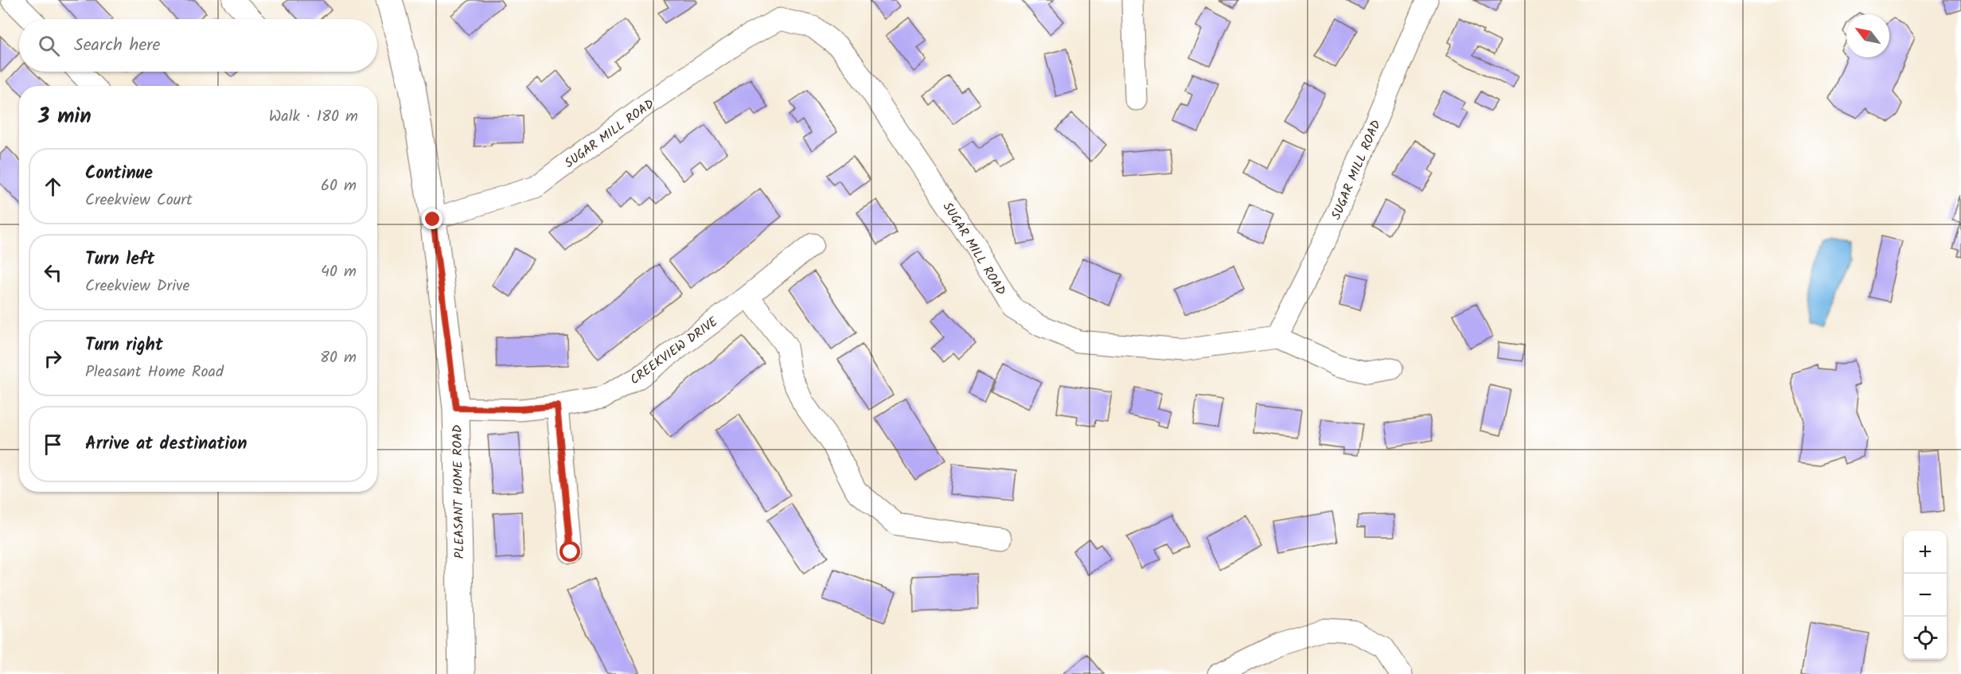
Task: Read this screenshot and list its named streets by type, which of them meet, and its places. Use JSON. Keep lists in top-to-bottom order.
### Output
{
  "streets": {
    "main road": ["PLEASANT HOME ROAD"],
    "street": ["SUGAR MILL ROAD", "CREEKVIEW DRIVE"]
  },
  "crossings": [
    ["SUGAR MILL ROAD", "PLEASANT HOME ROAD"],
    ["CREEKVIEW DRIVE", "PLEASANT HOME ROAD"]
  ],
  "north": "top left",
  "page": {
    "search": "Search here",
    "heading": ["3 min", "Walk · 180 m"],
    "list": [
      ["Continue", "Creekview Court", "60 m"],
      ["Turn left", "Creekview Drive", "40 m"],
      ["Turn right", "Pleasant Home Road", "80 m"],
      "Arrive at destination"
    ],
    "map_buttons": ["+", "−"]
  }
}
